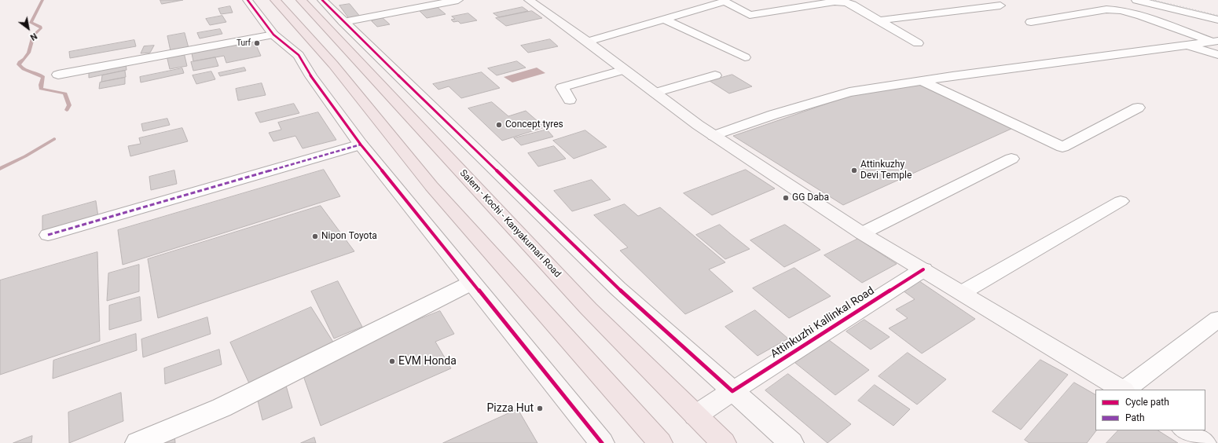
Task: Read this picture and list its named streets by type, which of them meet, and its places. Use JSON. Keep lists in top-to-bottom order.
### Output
{
  "streets": {
    "highway": ["Salem - Kochi - Kanyakumari Road"],
    "street": ["Attinkuzhi Kallinkal Road"]
  },
  "crossings": [
    ["Salem - Kochi - Kanyakumari Road", "Attinkuzhi Kallinkal Road"]
  ],
  "places": [
    "Turf",
    "Concept tyres",
    "Attinkuzhy Devi Temple",
    "GG Daba",
    "Nipon Toyota",
    "EVM Honda",
    "Pizza Hut"
  ],
  "legend": ["Cycle path", "Path"],
  "north": "bottom right"
}
